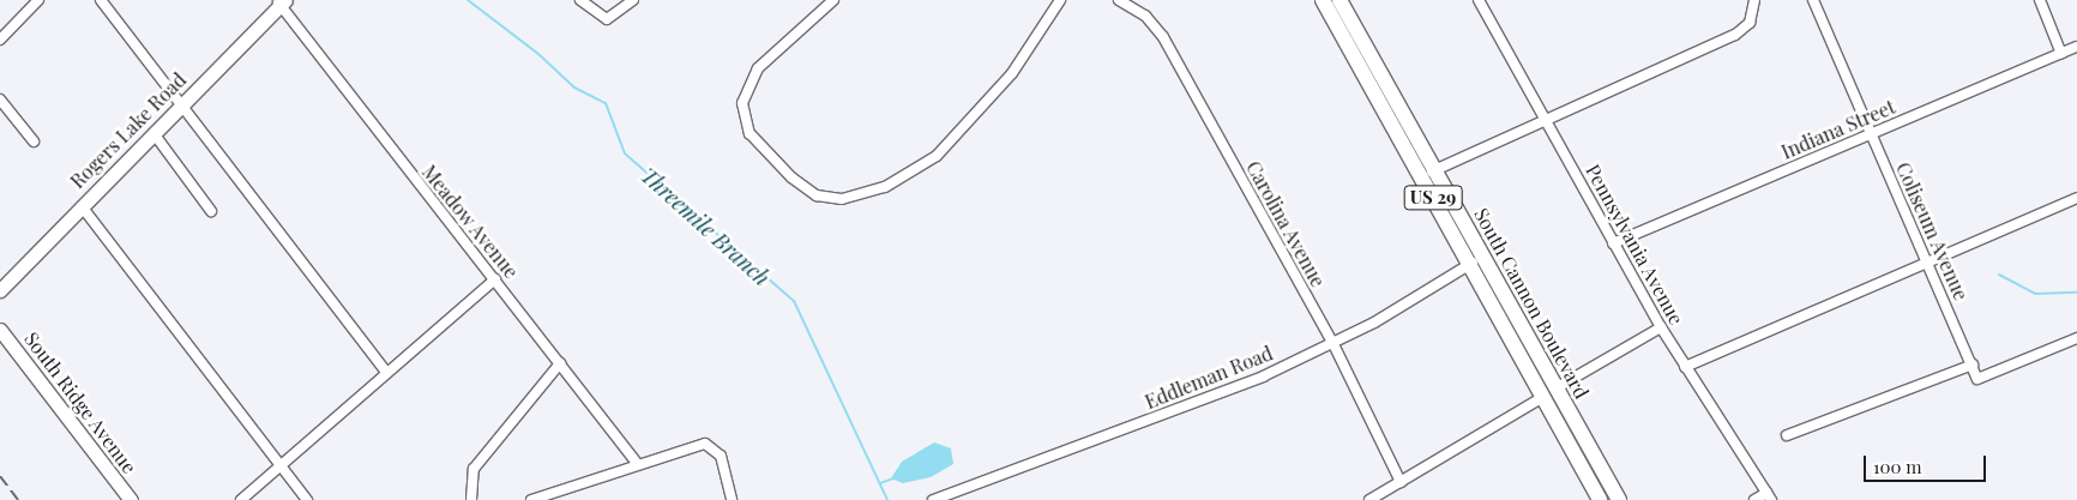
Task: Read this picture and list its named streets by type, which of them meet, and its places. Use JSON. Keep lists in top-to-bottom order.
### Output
{
  "streets": {
    "main road": [
      "Rogers Lake Road",
      "US 29",
      "South Cannon Boulevard",
      "South Ridge Avenue"
    ],
    "street": [
      "Indiana Street",
      "Meadow Avenue",
      "Carolina Avenue",
      "Coliseum Avenue",
      "Pennsylvania Avenue",
      "Eddleman Road"
    ]
  },
  "crossings": [
    ["Indiana Street", "Coliseum Avenue"],
    ["Indiana Street", "Pennsylvania Avenue"],
    ["Rogers Lake Road", "Meadow Avenue"],
    ["Carolina Avenue", "Eddleman Road"],
    ["South Cannon Boulevard", "Eddleman Road"]
  ],
  "water": ["Threemile Branch"],
  "scale_bar": "100 m"
}
